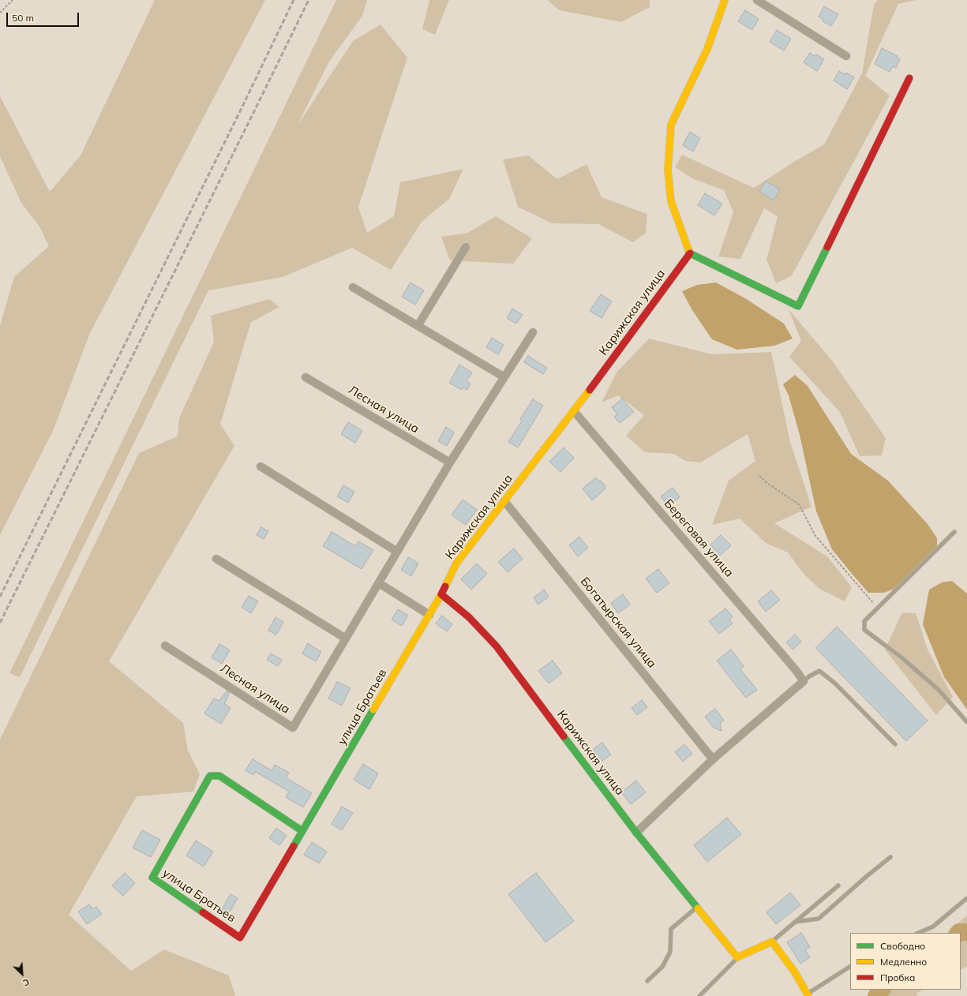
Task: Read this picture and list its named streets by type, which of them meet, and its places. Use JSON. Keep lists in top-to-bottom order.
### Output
{
  "streets": {
    "street": [
      "Карижская улица",
      "Лесная улица",
      "Береговая улица",
      "Богатырская улица",
      "улица Братьев"
    ]
  },
  "crossings": [
    ["Карижская улица", "Береговая улица"],
    ["Карижская улица", "Богатырская улица"],
    ["Карижская улица", "улица Братьев"]
  ],
  "legend": ["Свободно", "Медленно", "Пробка"],
  "scale_bar": "50 m",
  "north": "bottom right"
}
